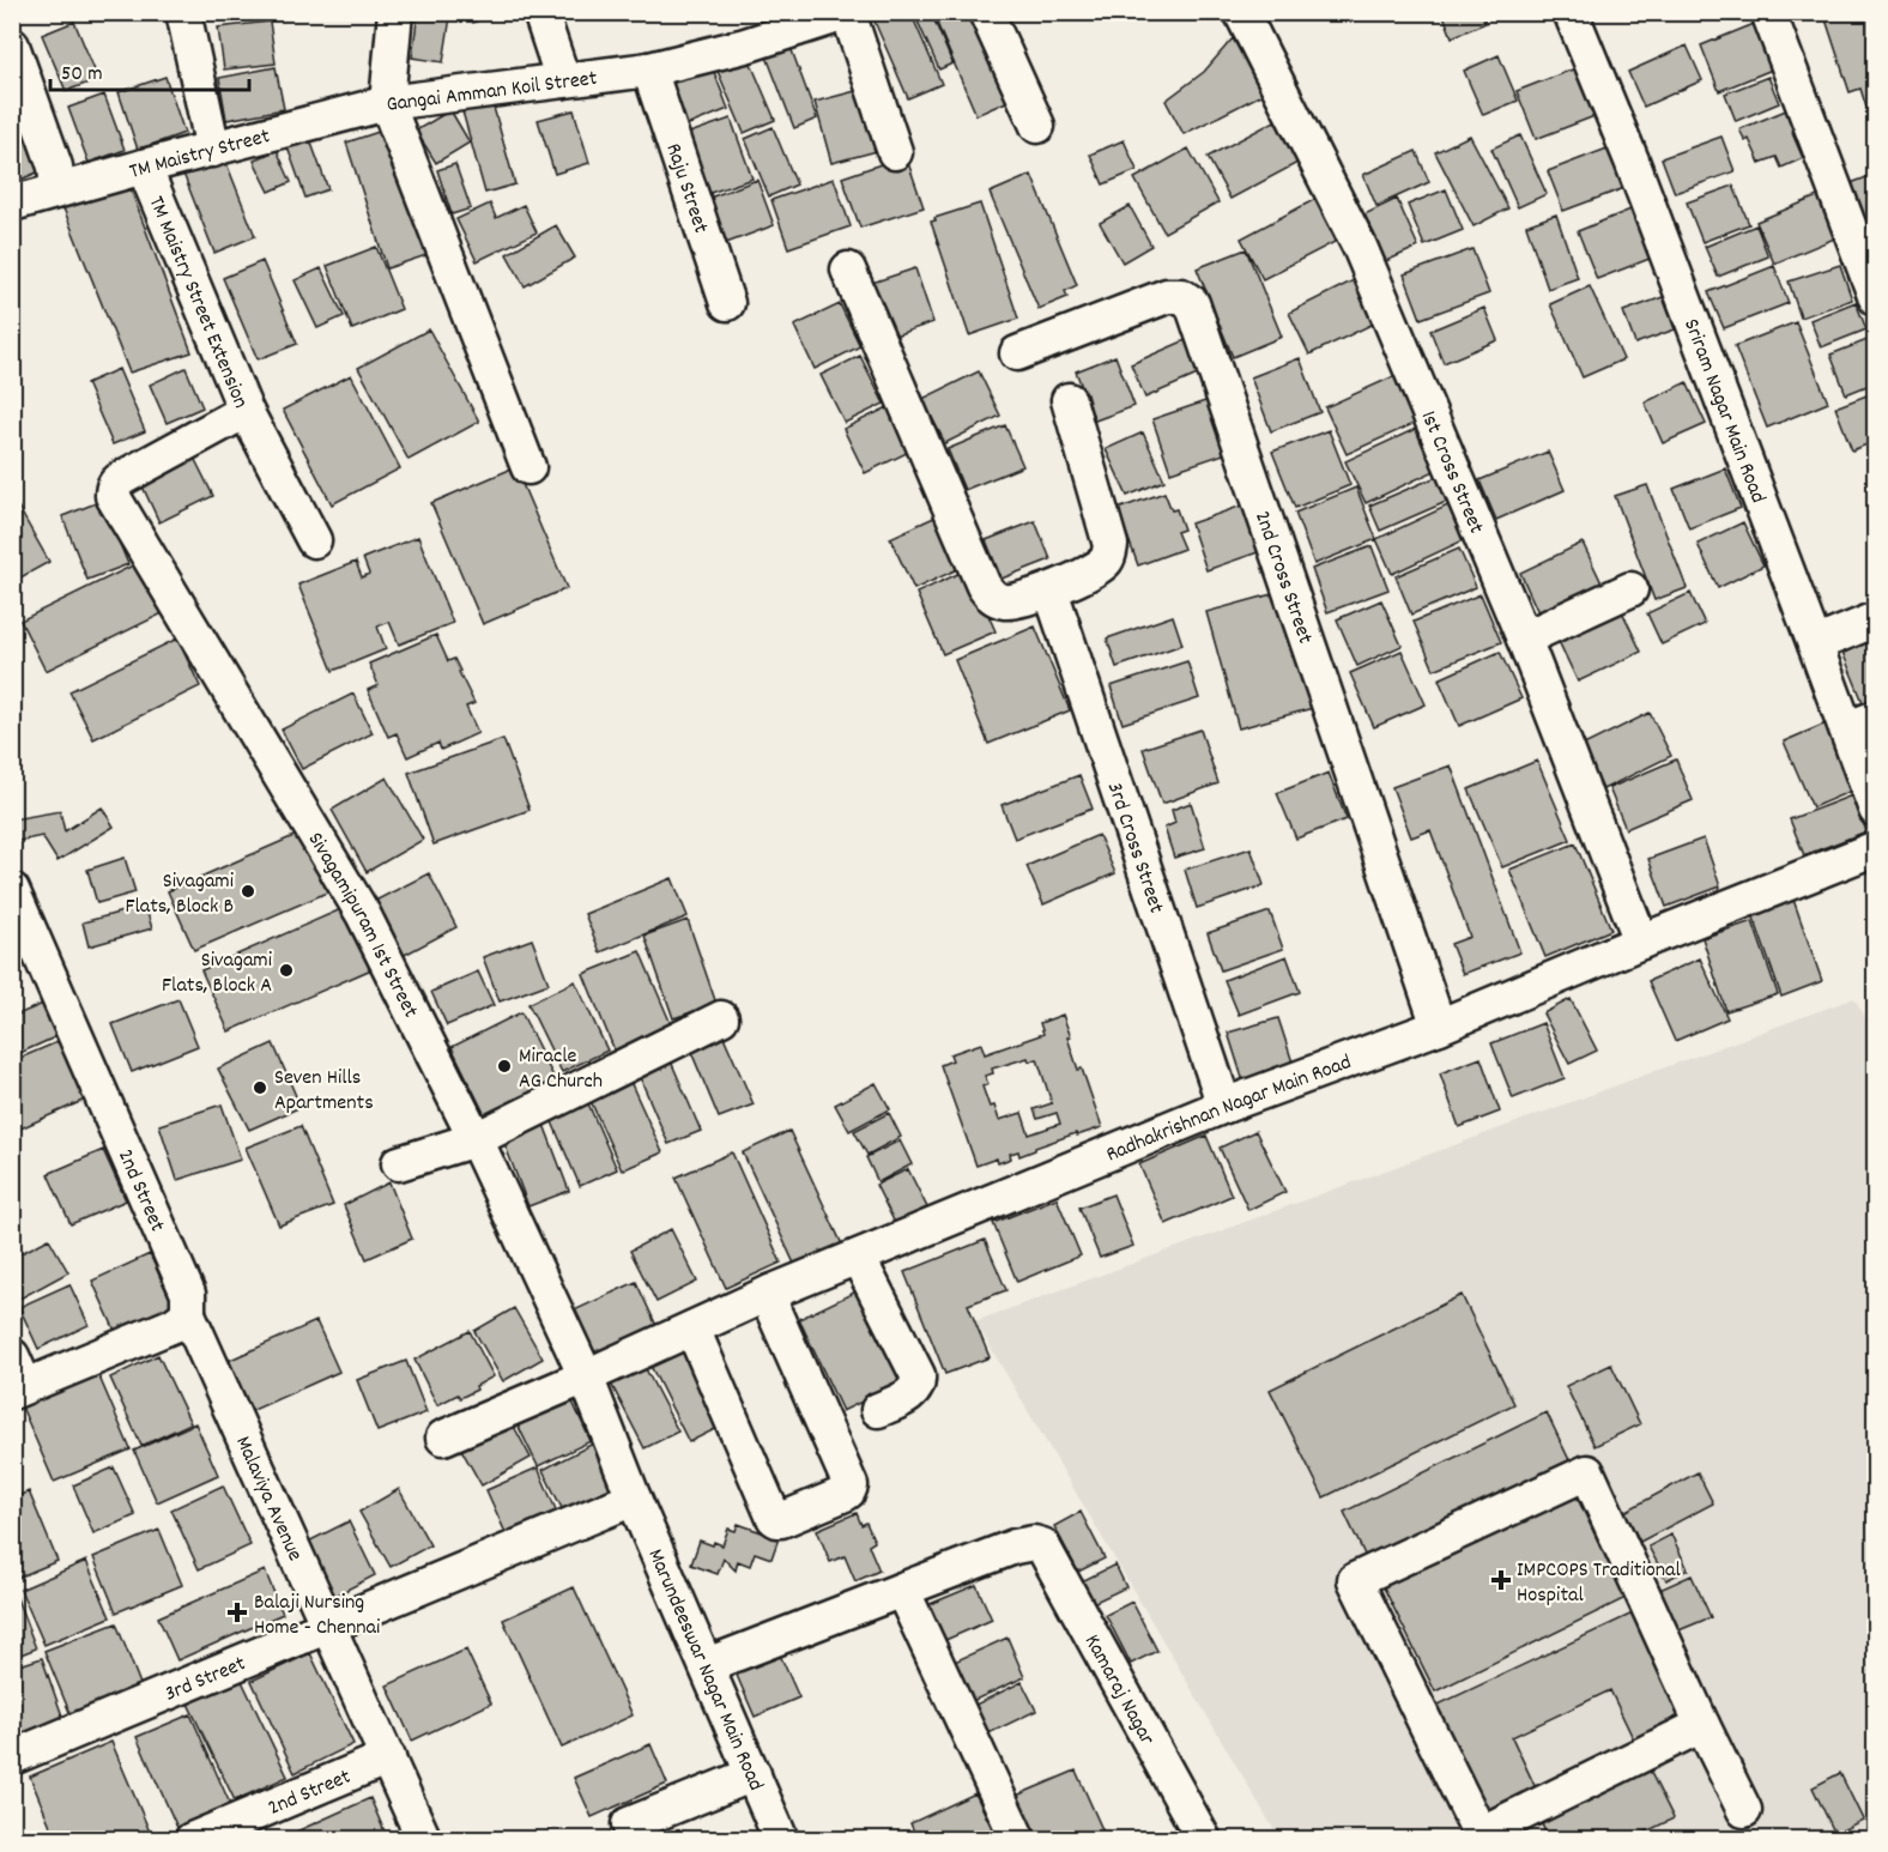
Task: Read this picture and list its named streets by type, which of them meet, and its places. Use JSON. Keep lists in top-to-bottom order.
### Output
{
  "streets": {
    "street": [
      "Gangai Amman Koil Street",
      "TM Maistry Street",
      "Raju Street",
      "TM Maistry Street Extension",
      "Sriram Nagar Main Road",
      "1st Cross Street",
      "2nd Cross Street",
      "3rd Cross Street",
      "Sivagamipuram 1st Street",
      "Radhakrishnan Nagar Main Road",
      "2nd Street",
      "Malaviya Avenue",
      "Marundeeswar Nagar Main Road",
      "3rd Street",
      "Kamaraj Nagar"
    ]
  },
  "crossings": [
    ["Gangai Amman Koil Street", "TM Maistry Street"],
    ["Gangai Amman Koil Street", "Raju Street"],
    ["TM Maistry Street", "TM Maistry Street Extension"],
    ["TM Maistry Street Extension", "Sivagamipuram 1st Street"],
    ["1st Cross Street", "Radhakrishnan Nagar Main Road"],
    ["2nd Cross Street", "Radhakrishnan Nagar Main Road"],
    ["3rd Cross Street", "Radhakrishnan Nagar Main Road"],
    ["Sivagamipuram 1st Street", "Radhakrishnan Nagar Main Road"],
    ["Sivagamipuram 1st Street", "Marundeeswar Nagar Main Road"],
    ["Radhakrishnan Nagar Main Road", "Marundeeswar Nagar Main Road"],
    ["2nd Street", "Malaviya Avenue"],
    ["Malaviya Avenue", "3rd Street"],
    ["Marundeeswar Nagar Main Road", "3rd Street"]
  ],
  "places": {
    "other": [
      "Sivagami Flats, Block B",
      "Sivagami Flats, Block A",
      "Miracle AG Church",
      "Seven Hills Apartments"
    ],
    "health": ["IMPCOPS Traditional Hospital", "Balaji Nursing Home - Chennai"]
  },
  "scale_bar": "50 m"
}
